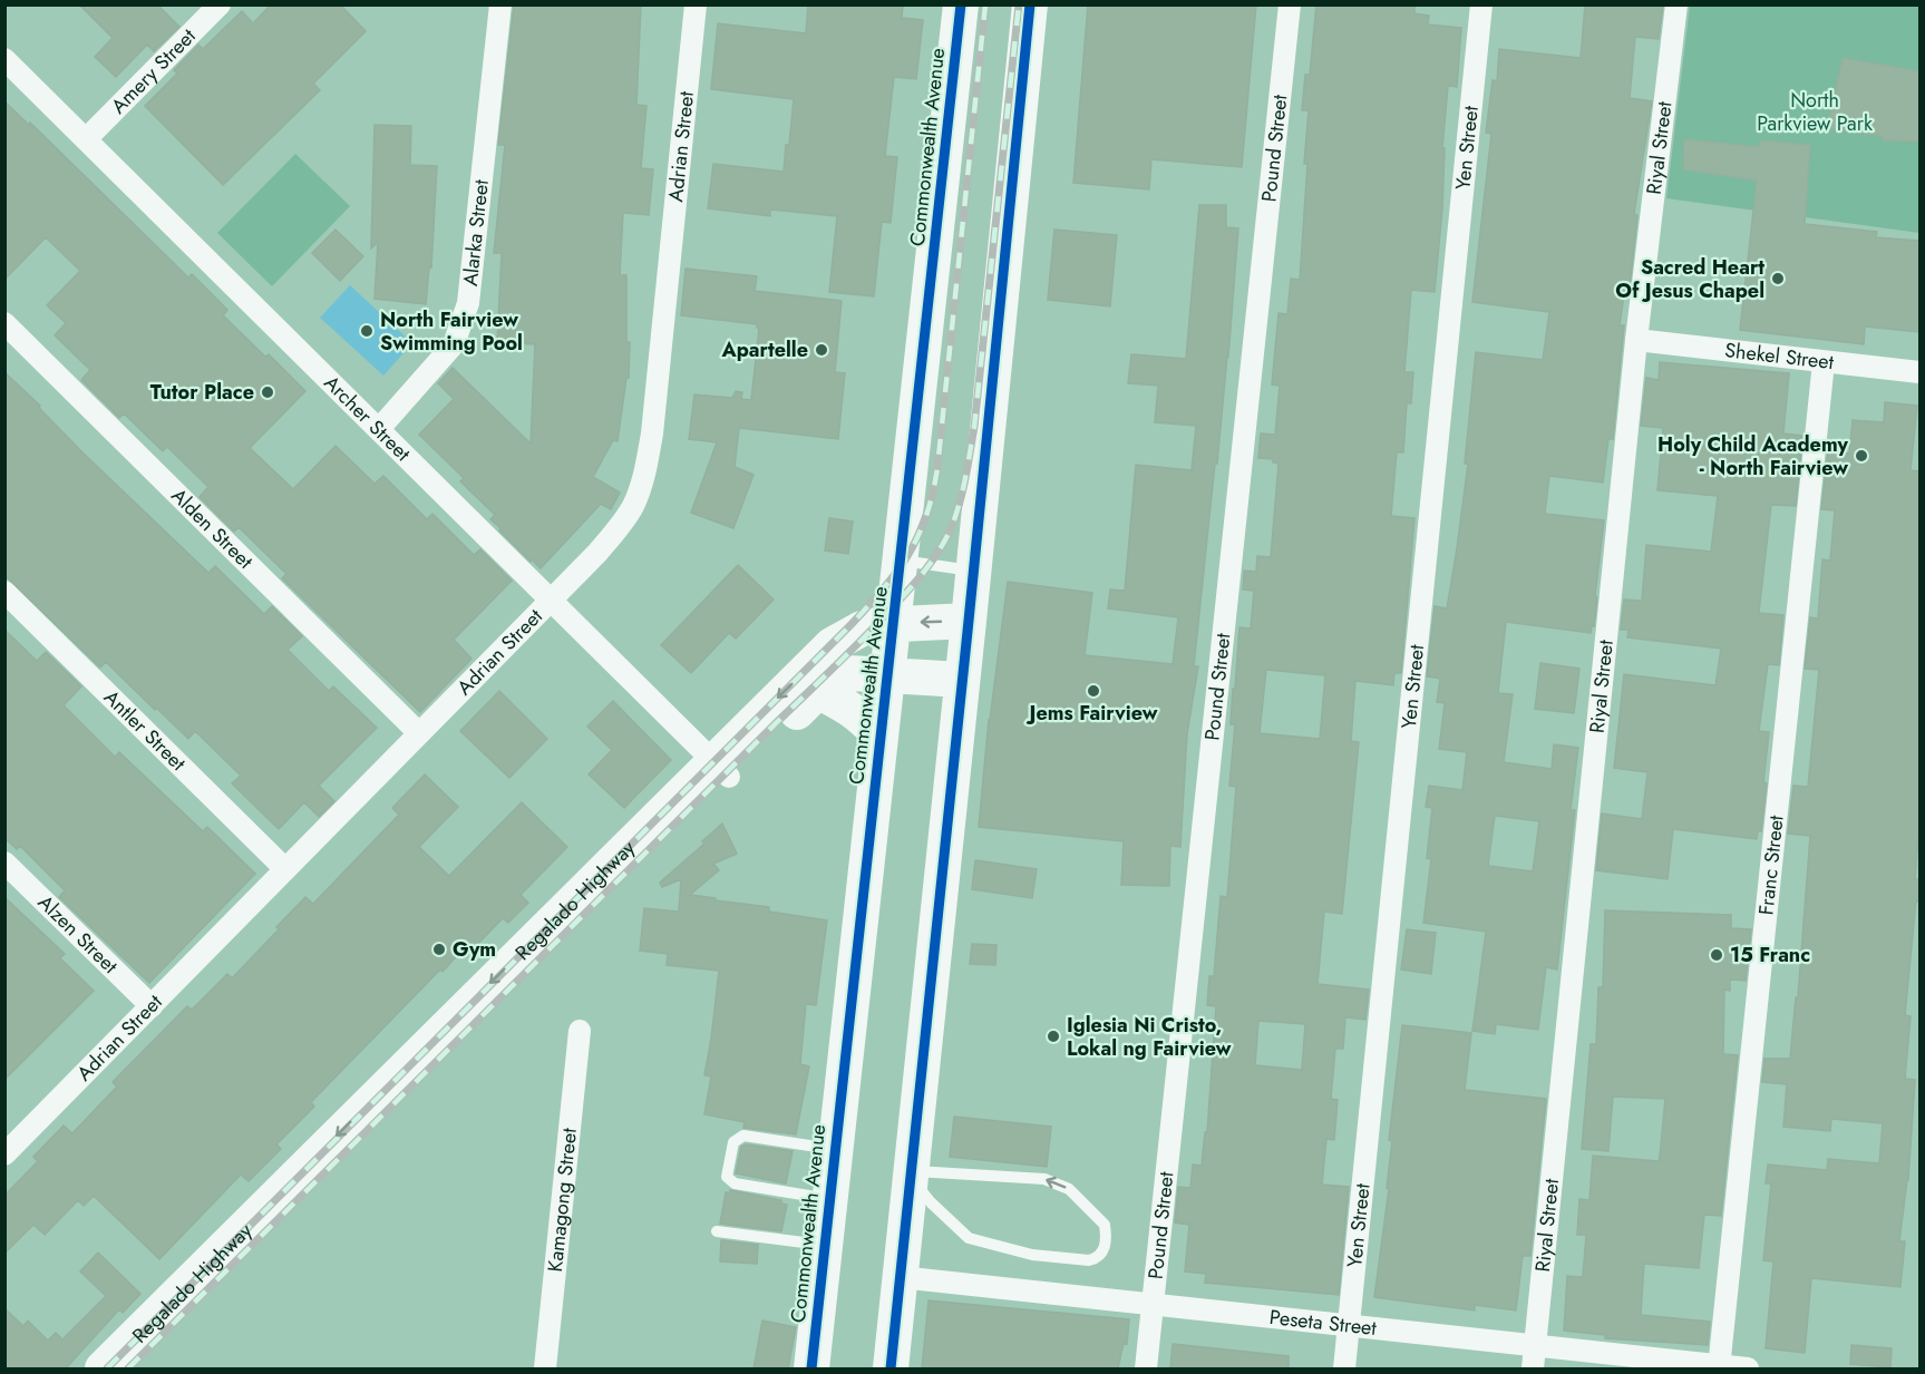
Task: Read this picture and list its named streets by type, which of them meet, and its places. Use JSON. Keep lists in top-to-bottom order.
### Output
{
  "streets": {
    "main road": ["Commonwealth Avenue", "Regalado Highway"],
    "street": [
      "Amery Street",
      "Adrian Street",
      "Pound Street",
      "Yen Street",
      "Riyal Street",
      "Alarka Street",
      "Shekel Street",
      "Archer Street",
      "Alden Street",
      "Antler Street",
      "Franc Street",
      "Alzen Street",
      "Kamagong Street",
      "Peseta Street"
    ]
  },
  "crossings": [
    ["Amery Street", "Archer Street"],
    ["Adrian Street", "Archer Street"],
    ["Adrian Street", "Alden Street"],
    ["Adrian Street", "Antler Street"],
    ["Adrian Street", "Alzen Street"],
    ["Commonwealth Avenue", "Regalado Highway"],
    ["Pound Street", "Peseta Street"],
    ["Yen Street", "Peseta Street"],
    ["Riyal Street", "Shekel Street"],
    ["Riyal Street", "Peseta Street"],
    ["Alarka Street", "Archer Street"],
    ["Shekel Street", "Franc Street"],
    ["Archer Street", "Regalado Highway"],
    ["Franc Street", "Peseta Street"]
  ],
  "parks": ["North Parkview Park"],
  "places": [
    "Sacred Heart Of Jesus Chapel",
    "North Fairview Swimming Pool",
    "Apartelle",
    "Tutor Place",
    "Holy Child Academy - North Fairview",
    "Jems Fairview",
    "Gym",
    "15 Franc",
    "Iglesia Ni Cristo, Lokal ng Fairview"
  ]
}
